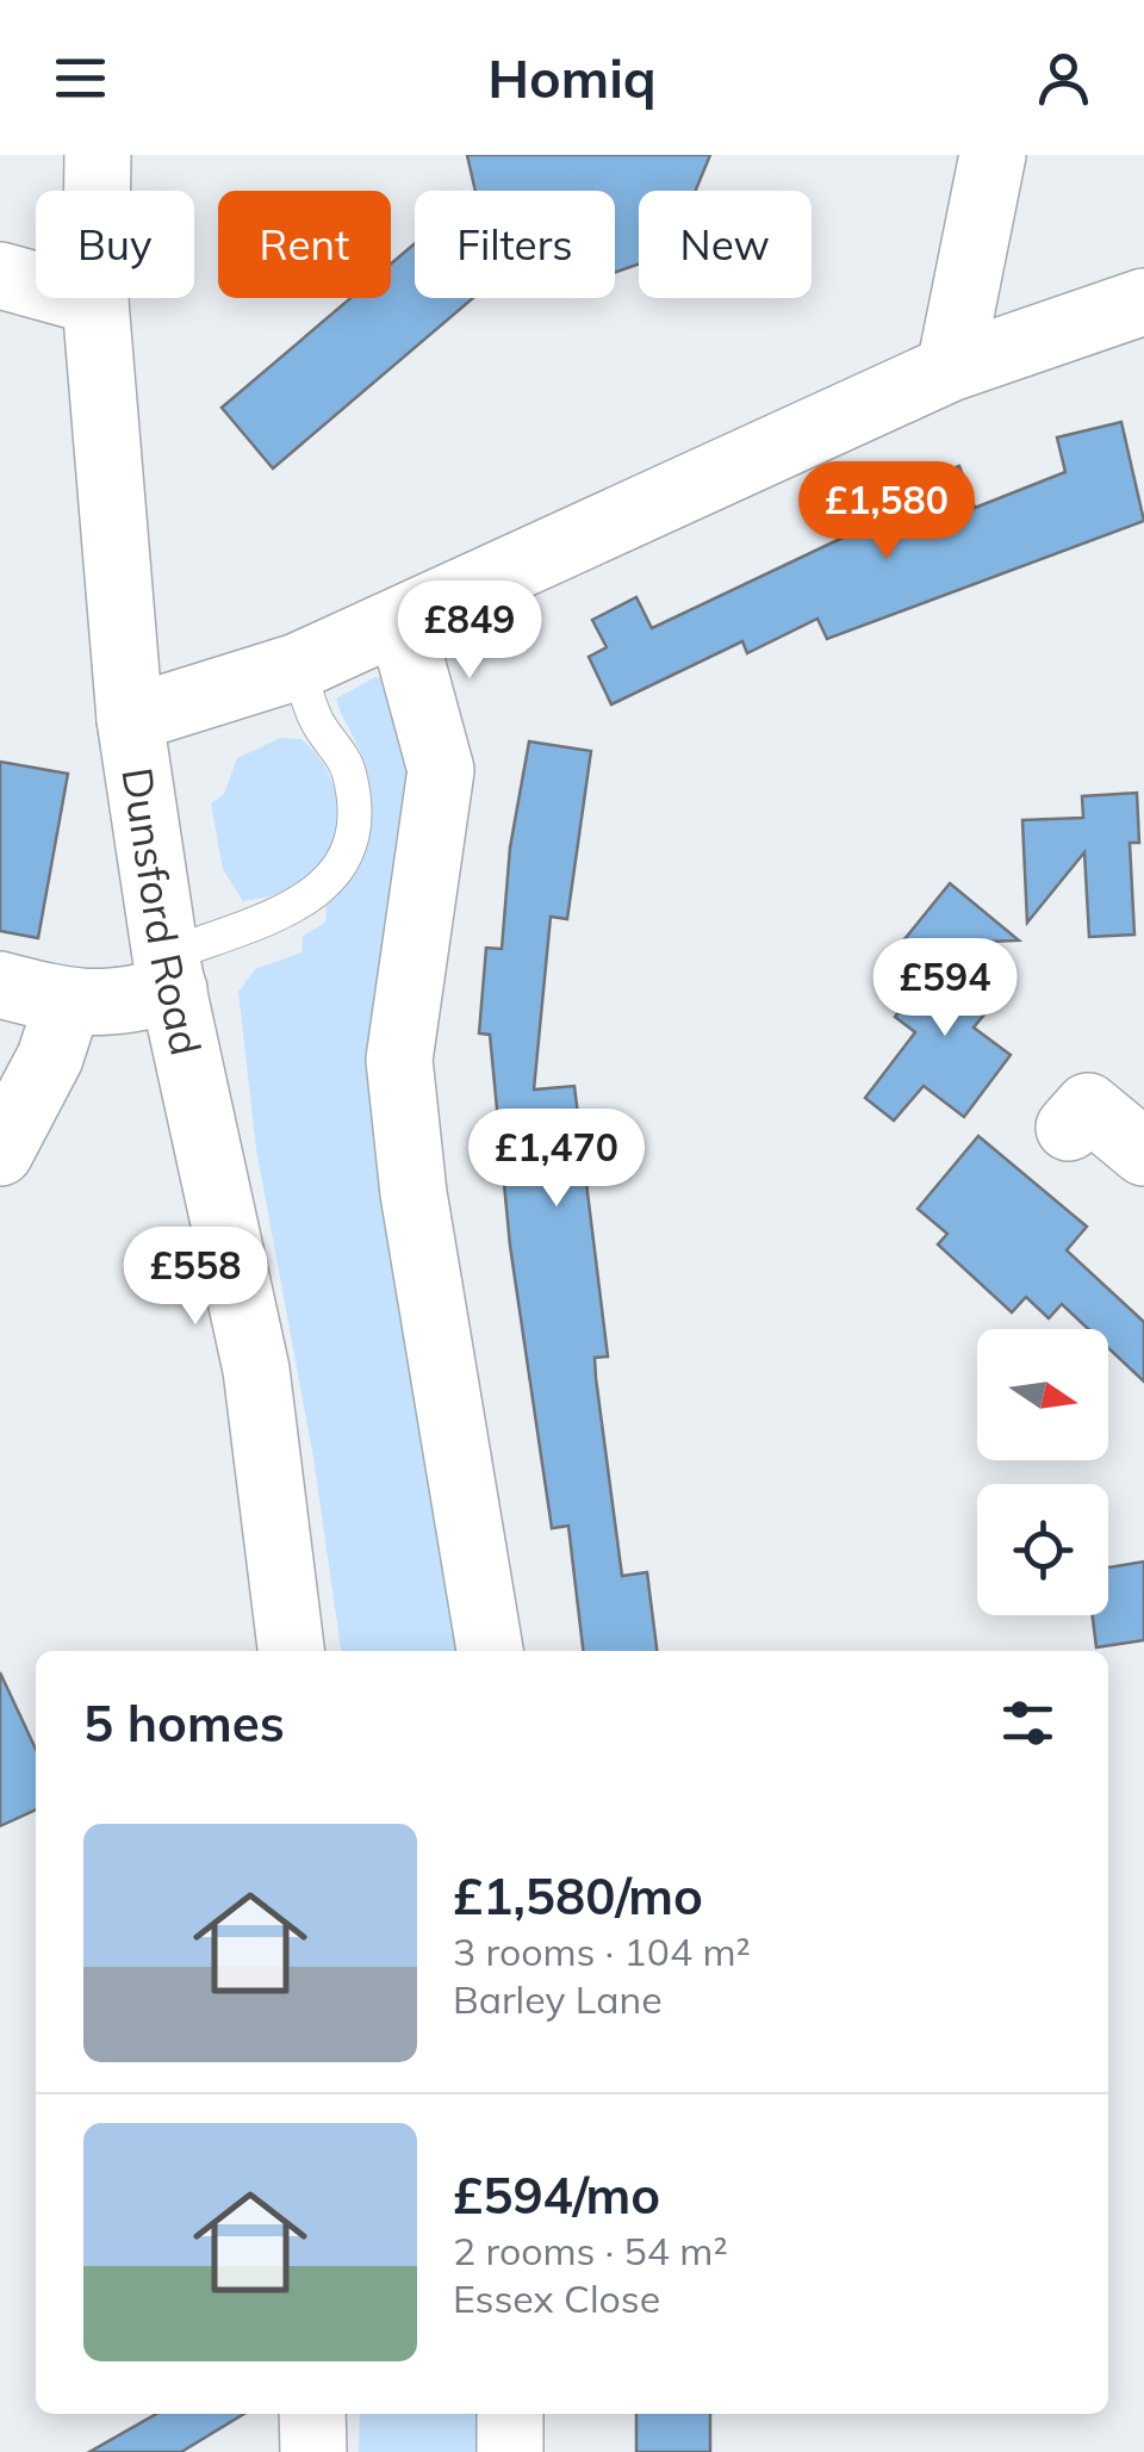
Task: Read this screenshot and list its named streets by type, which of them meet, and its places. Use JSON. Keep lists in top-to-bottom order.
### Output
{
  "streets": {
    "street": ["Dunsford Road"]
  },
  "north": "right",
  "page": {
    "header": "Homiq",
    "chip": [
      "Buy",
      "Rent",
      "Filters",
      "New"
    ],
    "price": [
      "£1,580",
      "£849",
      "£594",
      "£1,470",
      "£558"
    ],
    "heading": "5 homes",
    "list": [
      {
        "name": "£1,580/mo",
        "note": "3 rooms · 104 m² · Barley Lane"
      },
      {
        "name": "£594/mo",
        "note": "2 rooms · 54 m² · Essex Close"
      }
    ]
  }
}
